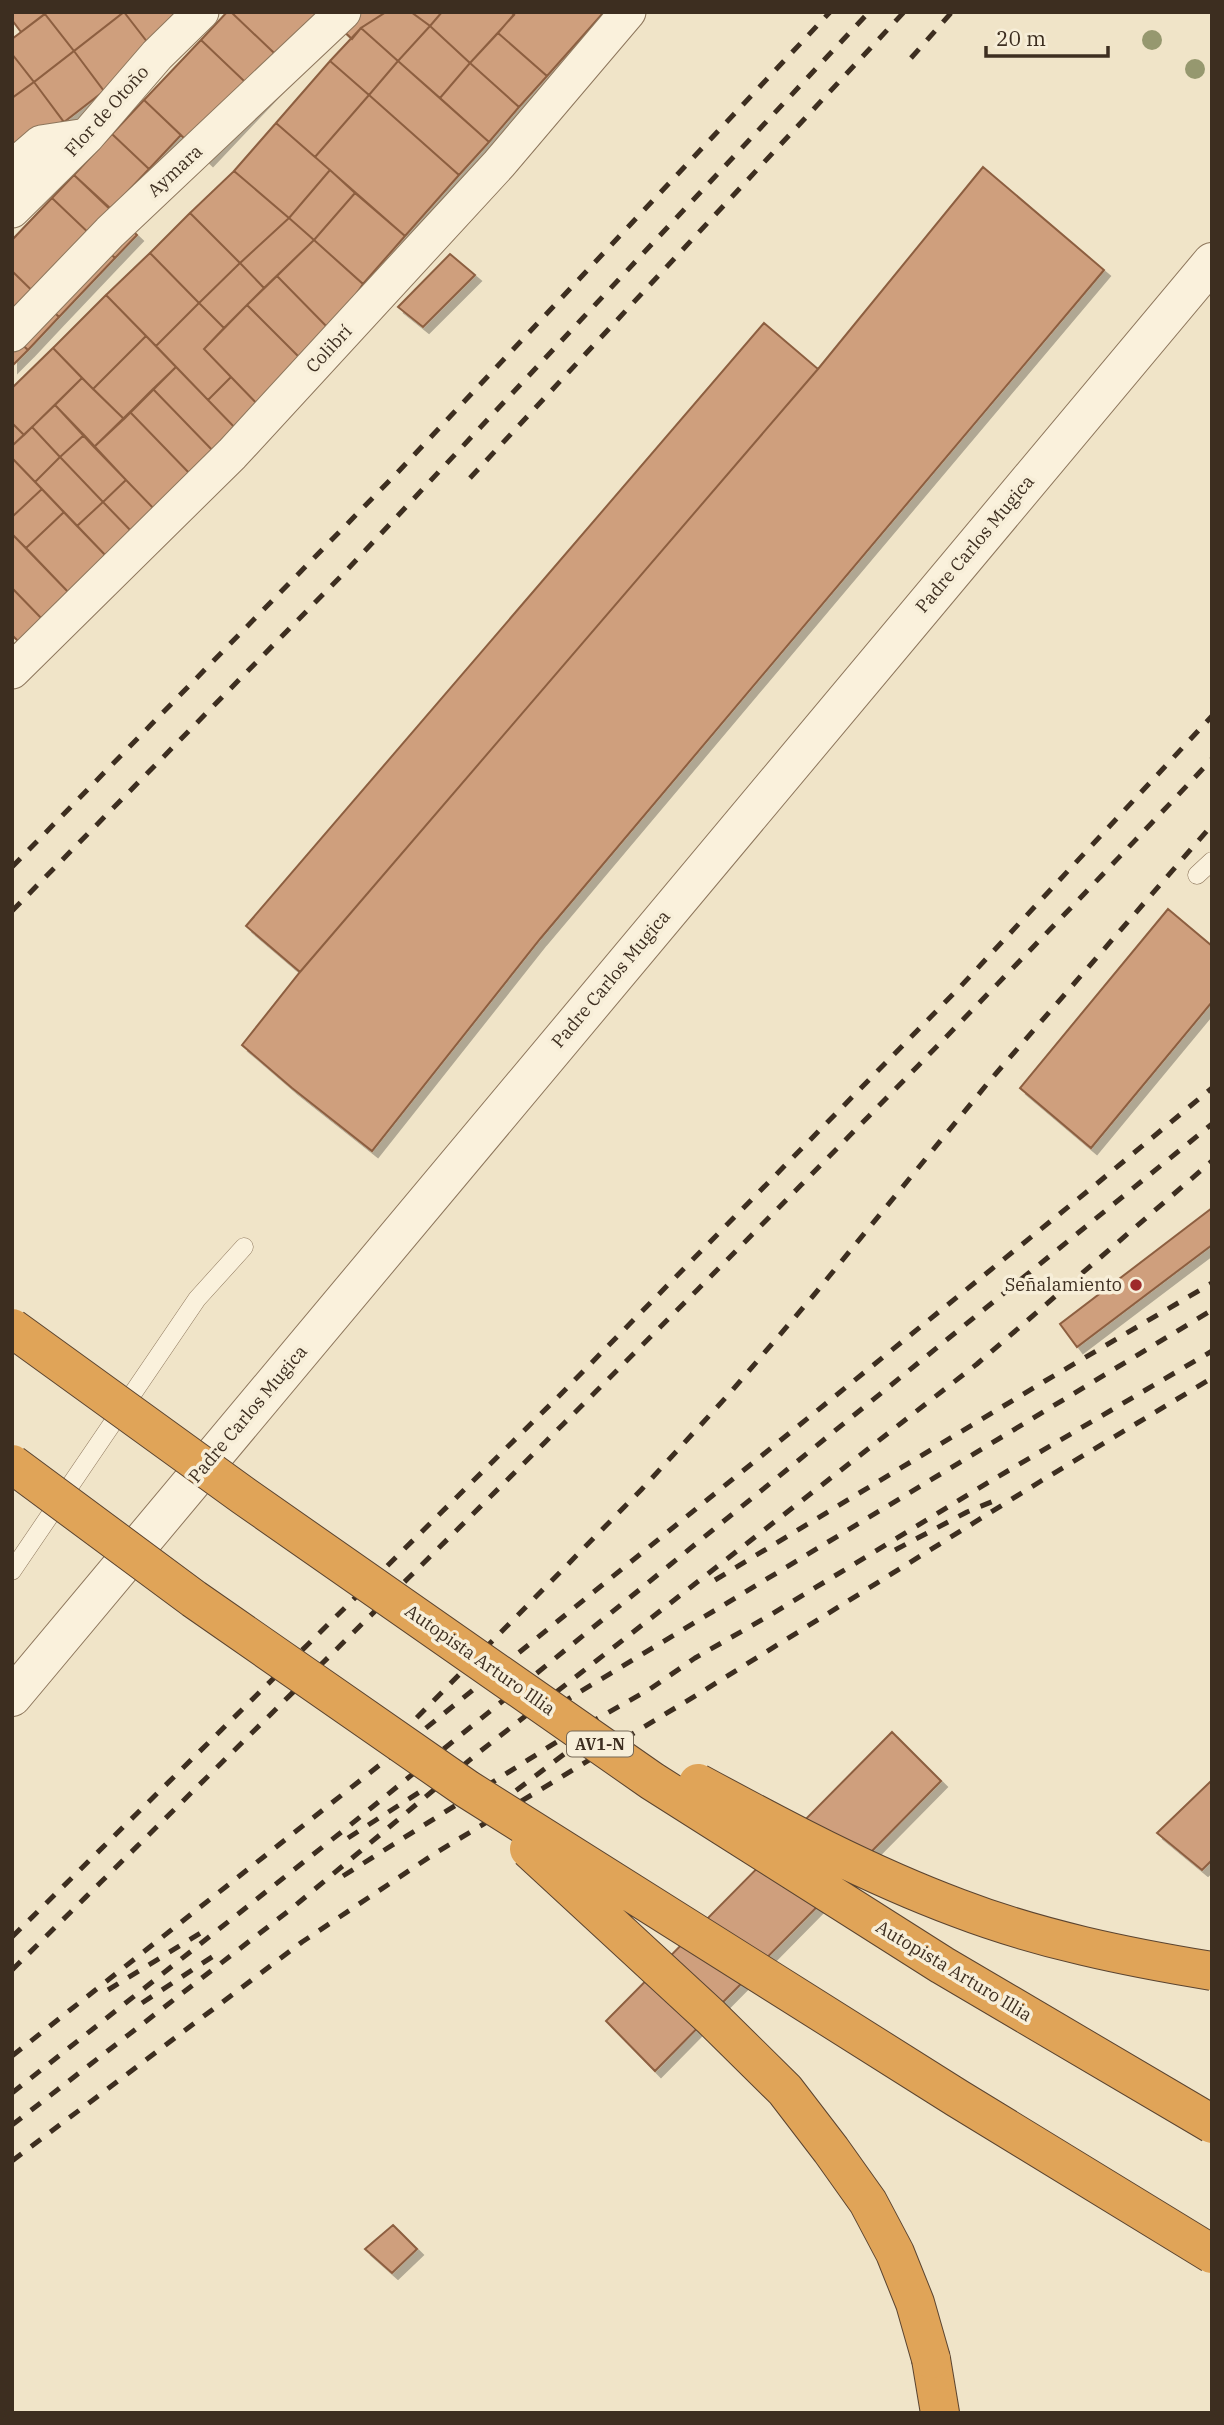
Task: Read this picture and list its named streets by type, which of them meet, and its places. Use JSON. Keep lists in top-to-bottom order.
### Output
{
  "streets": {
    "highway": ["Autopista Arturo Illia", "AV1-N"],
    "street": [
      "Flor de Otoño",
      "Aymara",
      "Colibrí",
      "Padre Carlos Mugica"
    ]
  },
  "places": ["Señalamiento"],
  "scale_bar": "20 m"
}
